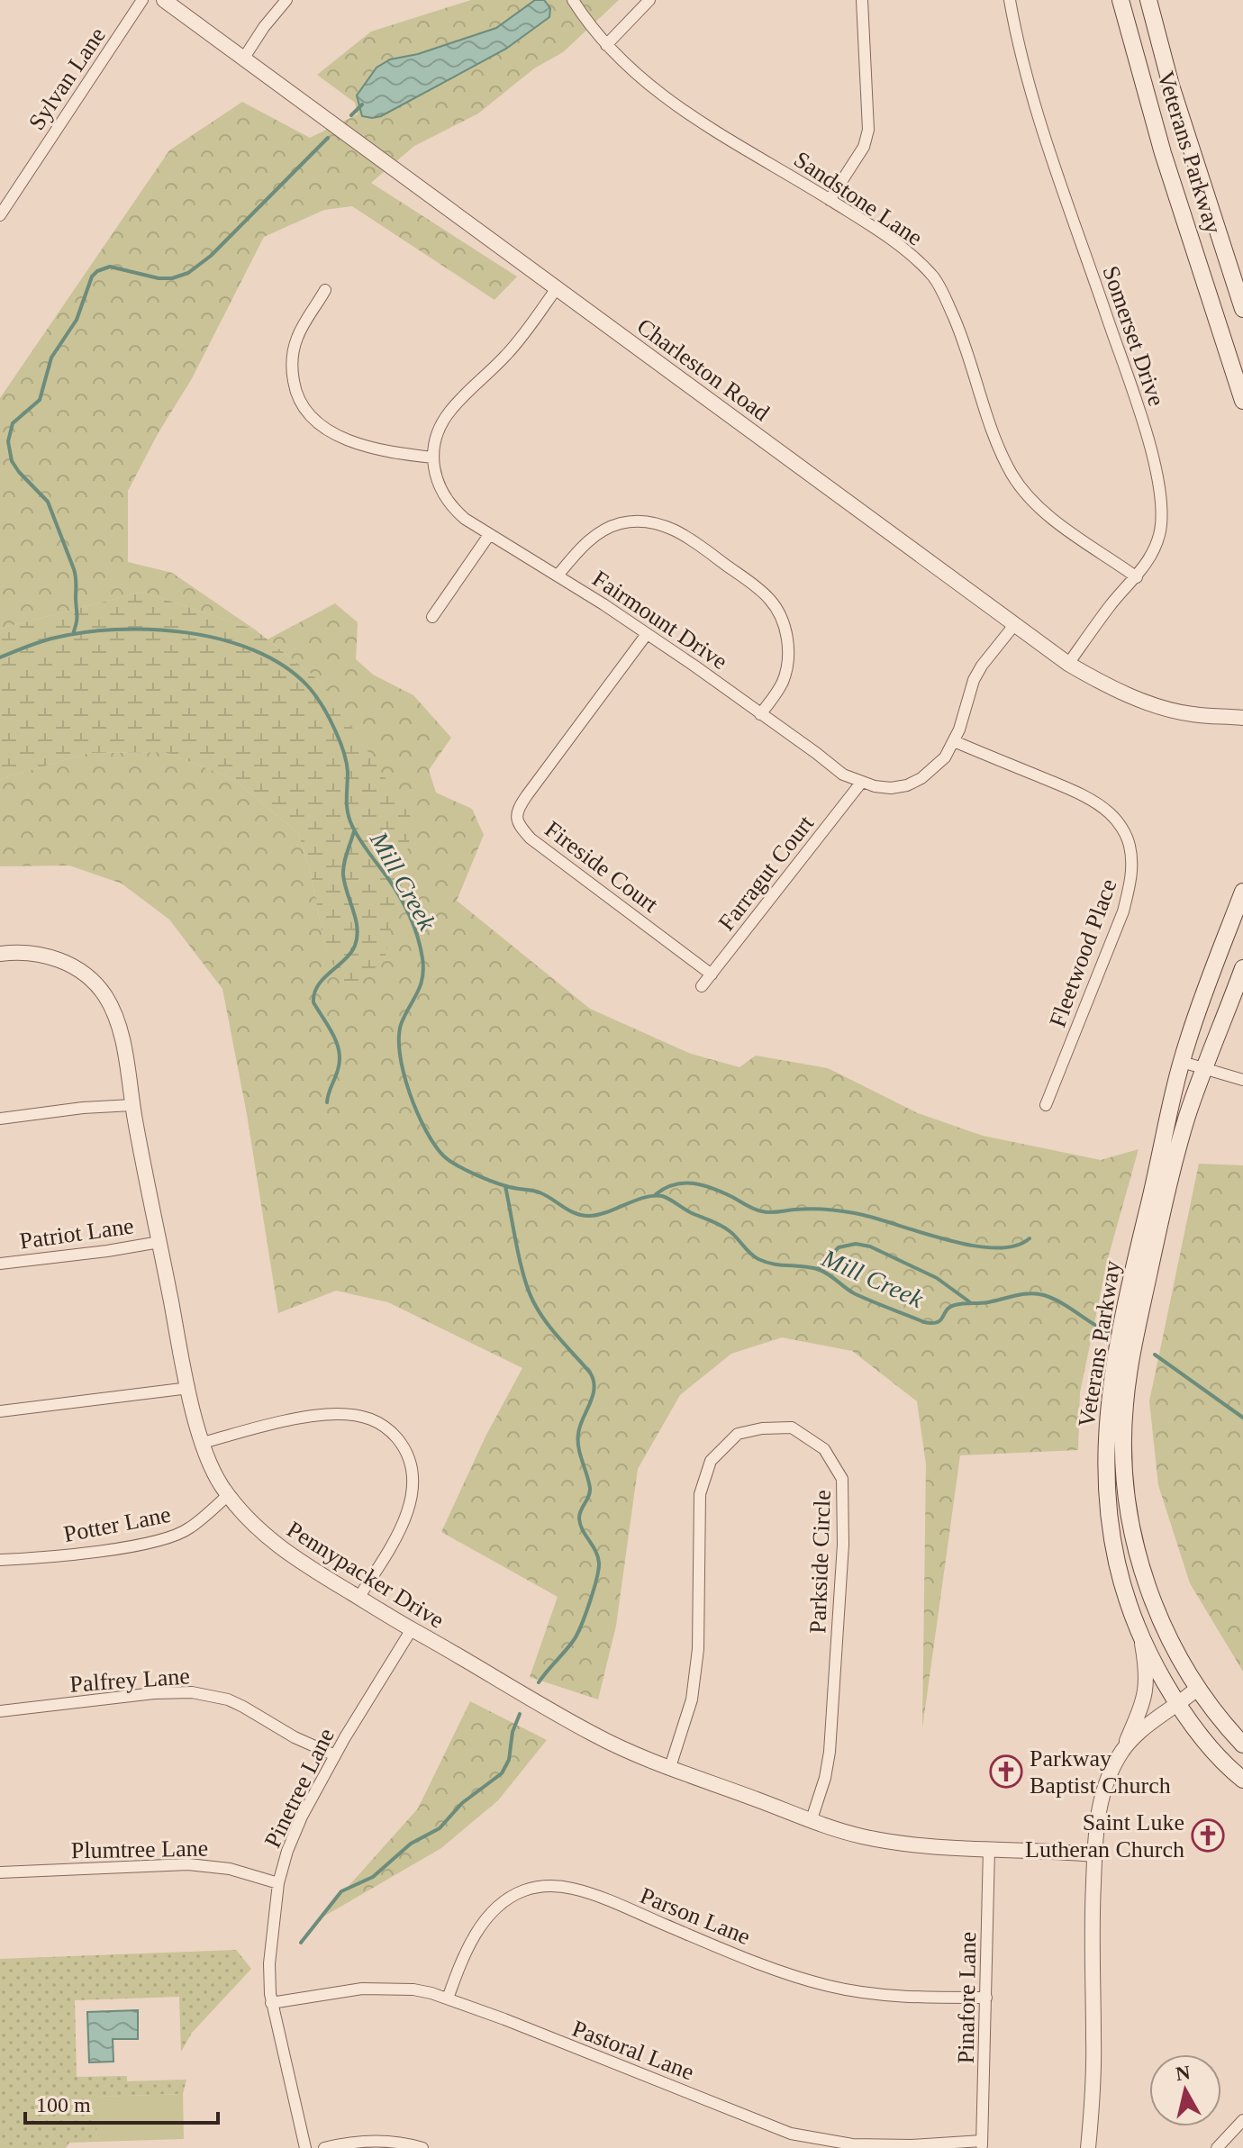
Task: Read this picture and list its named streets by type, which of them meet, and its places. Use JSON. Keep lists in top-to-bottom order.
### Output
{
  "streets": {
    "main road": ["Veterans Parkway"],
    "street": [
      "Sylvan Lane",
      "Sandstone Lane",
      "Somerset Drive",
      "Charleston Road",
      "Fairmount Drive",
      "Fireside Court",
      "Farragut Court",
      "Fleetwood Place",
      "Patriot Lane",
      "Potter Lane",
      "Parkside Circle",
      "Pennypacker Drive",
      "Palfrey Lane",
      "Pinetree Lane",
      "Plumtree Lane",
      "Parson Lane",
      "Pinafore Lane",
      "Pastoral Lane"
    ]
  },
  "crossings": [
    ["Sandstone Lane", "Somerset Drive"],
    ["Somerset Drive", "Charleston Road"],
    ["Charleston Road", "Fairmount Drive"],
    ["Fairmount Drive", "Fireside Court"],
    ["Fairmount Drive", "Farragut Court"],
    ["Fairmount Drive", "Fleetwood Place"],
    ["Fireside Court", "Farragut Court"],
    ["Patriot Lane", "Pennypacker Drive"],
    ["Potter Lane", "Pennypacker Drive"],
    ["Parkside Circle", "Pennypacker Drive"],
    ["Pennypacker Drive", "Pinetree Lane"],
    ["Pennypacker Drive", "Pinafore Lane"],
    ["Palfrey Lane", "Pinetree Lane"],
    ["Pinetree Lane", "Plumtree Lane"],
    ["Pinetree Lane", "Pastoral Lane"],
    ["Parson Lane", "Pinafore Lane"],
    ["Parson Lane", "Pastoral Lane"],
    ["Pinafore Lane", "Pastoral Lane"]
  ],
  "water": ["Mill Creek"],
  "places": {
    "church": ["Parkway Baptist Church", "Saint Luke Lutheran Church"]
  },
  "scale_bar": "100 m",
  "north": "top"
}
